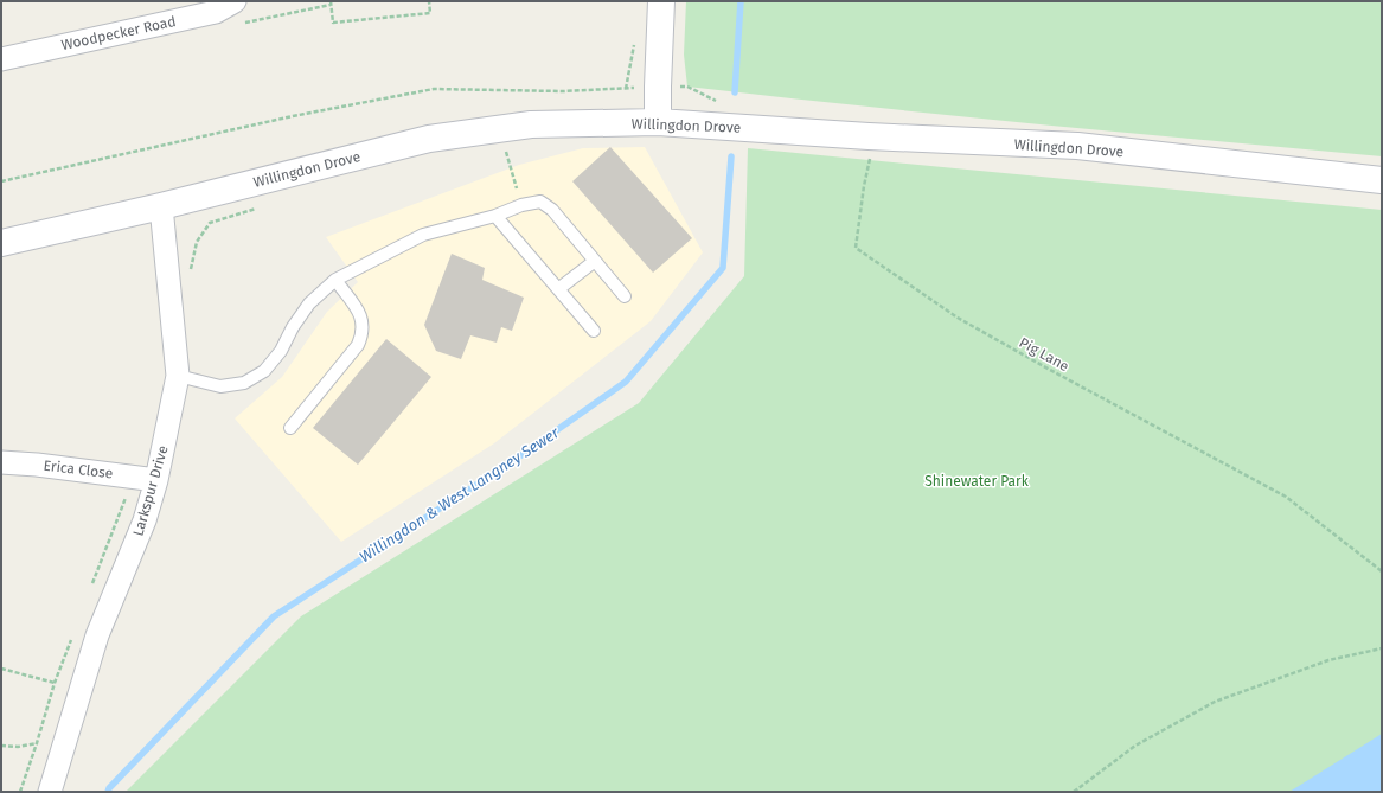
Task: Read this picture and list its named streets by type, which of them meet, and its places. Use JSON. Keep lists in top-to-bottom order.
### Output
{
  "streets": {
    "main road": ["Willingdon Drove"],
    "street": ["Woodpecker Road", "Erica Close", "Larkspur Drive"],
    "path": ["Pig Lane"]
  },
  "crossings": [
    ["Willingdon Drove", "Larkspur Drive"],
    ["Erica Close", "Larkspur Drive"]
  ],
  "water": ["Willingdon & West Langney Sewer"],
  "parks": ["Shinewater Park"]
}
